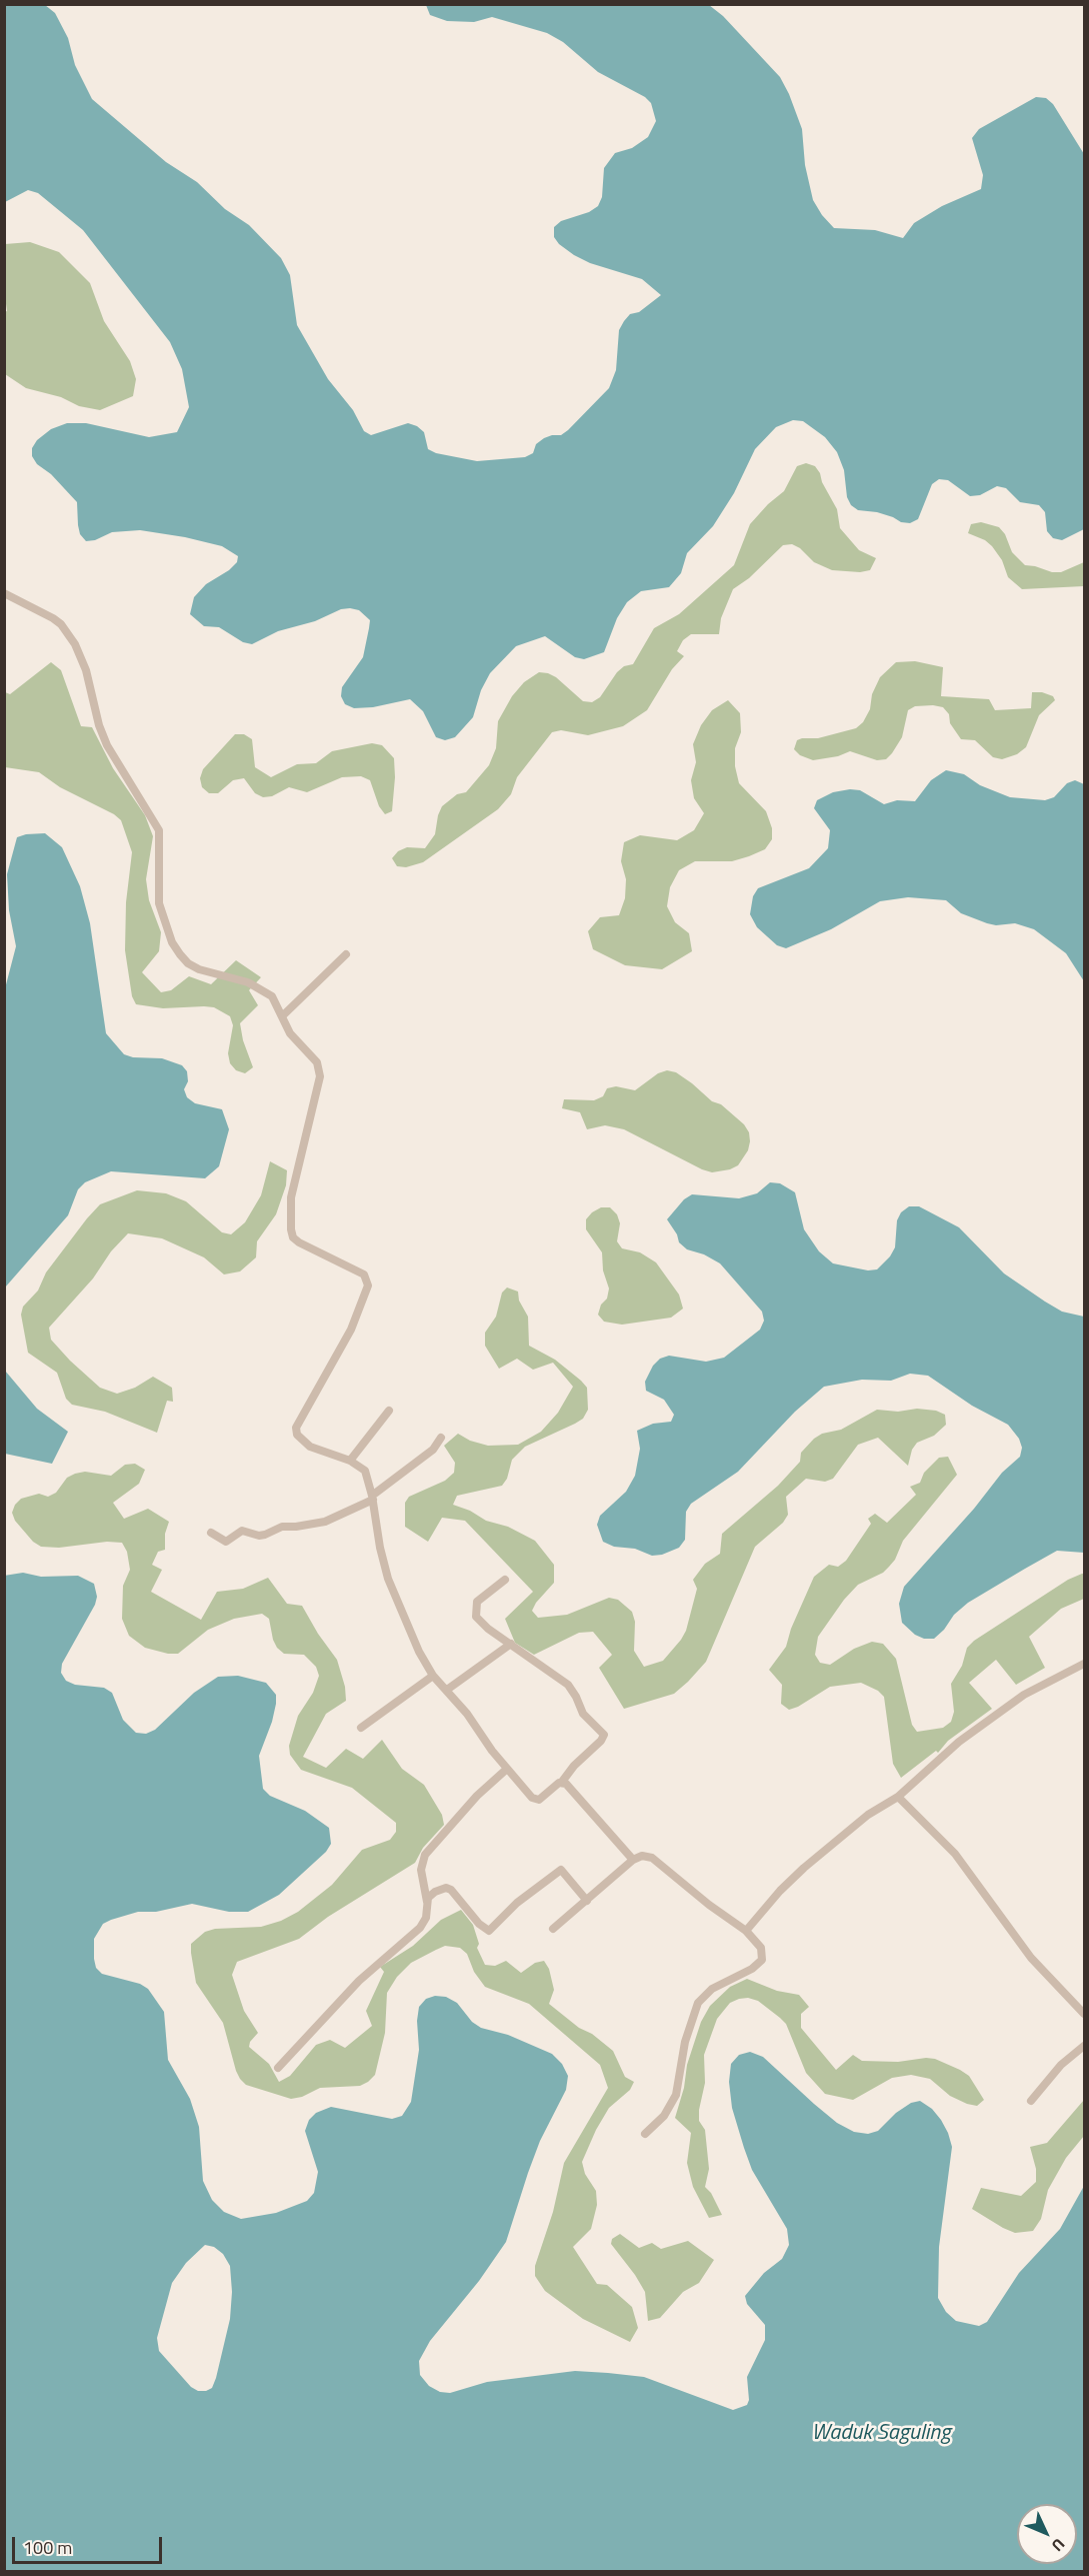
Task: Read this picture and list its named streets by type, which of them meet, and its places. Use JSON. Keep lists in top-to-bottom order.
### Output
{
  "water": ["Waduk Saguling"],
  "scale_bar": "100 m",
  "north": "bottom right"
}
